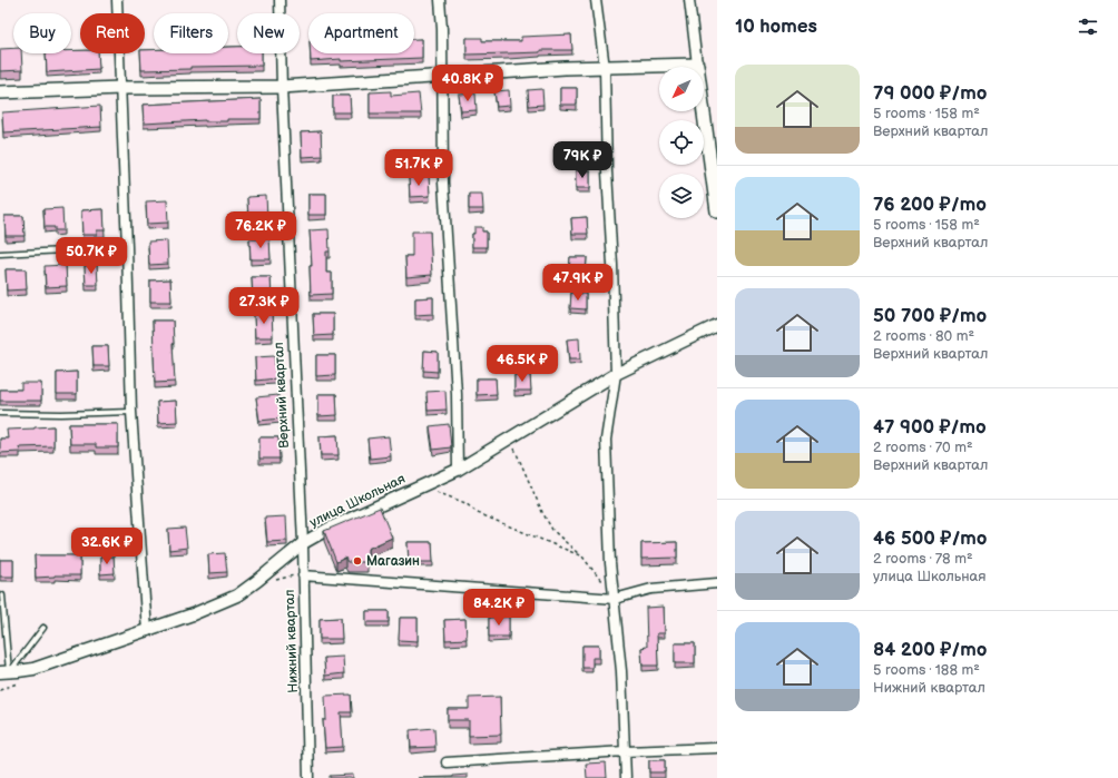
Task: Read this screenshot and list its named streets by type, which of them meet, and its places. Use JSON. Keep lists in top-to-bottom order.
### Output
{
  "streets": {
    "street": ["Верхний квартал", "улица Школьная", "Нижний квартал"]
  },
  "crossings": [
    ["Верхний квартал", "улица Школьная"],
    ["Верхний квартал", "Нижний квартал"]
  ],
  "places": ["Магазин"],
  "north": "bottom left",
  "page": {
    "heading": "10 homes",
    "chip": [
      "Buy",
      "Rent",
      "Filters",
      "New",
      "Apartment"
    ],
    "list": [
      {
        "name": "79 000 ₽/mo",
        "note": "5 rooms · 158 m² · Верхний квартал"
      },
      {
        "name": "76 200 ₽/mo",
        "note": "5 rooms · 158 m² · Верхний квартал"
      },
      {
        "name": "50 700 ₽/mo",
        "note": "2 rooms · 80 m² · Верхний квартал"
      },
      {
        "name": "47 900 ₽/mo",
        "note": "2 rooms · 70 m² · Верхний квартал"
      },
      {
        "name": "46 500 ₽/mo",
        "note": "2 rooms · 78 m² · улица Школьная"
      },
      {
        "name": "84 200 ₽/mo",
        "note": "5 rooms · 188 m² · Нижний квартал"
      }
    ],
    "price": [
      "40.8K ₽",
      "79K ₽",
      "51.7K ₽",
      "76.2K ₽",
      "50.7K ₽",
      "47.9K ₽",
      "27.3K ₽",
      "46.5K ₽",
      "32.6K ₽",
      "84.2K ₽"
    ]
  }
}
